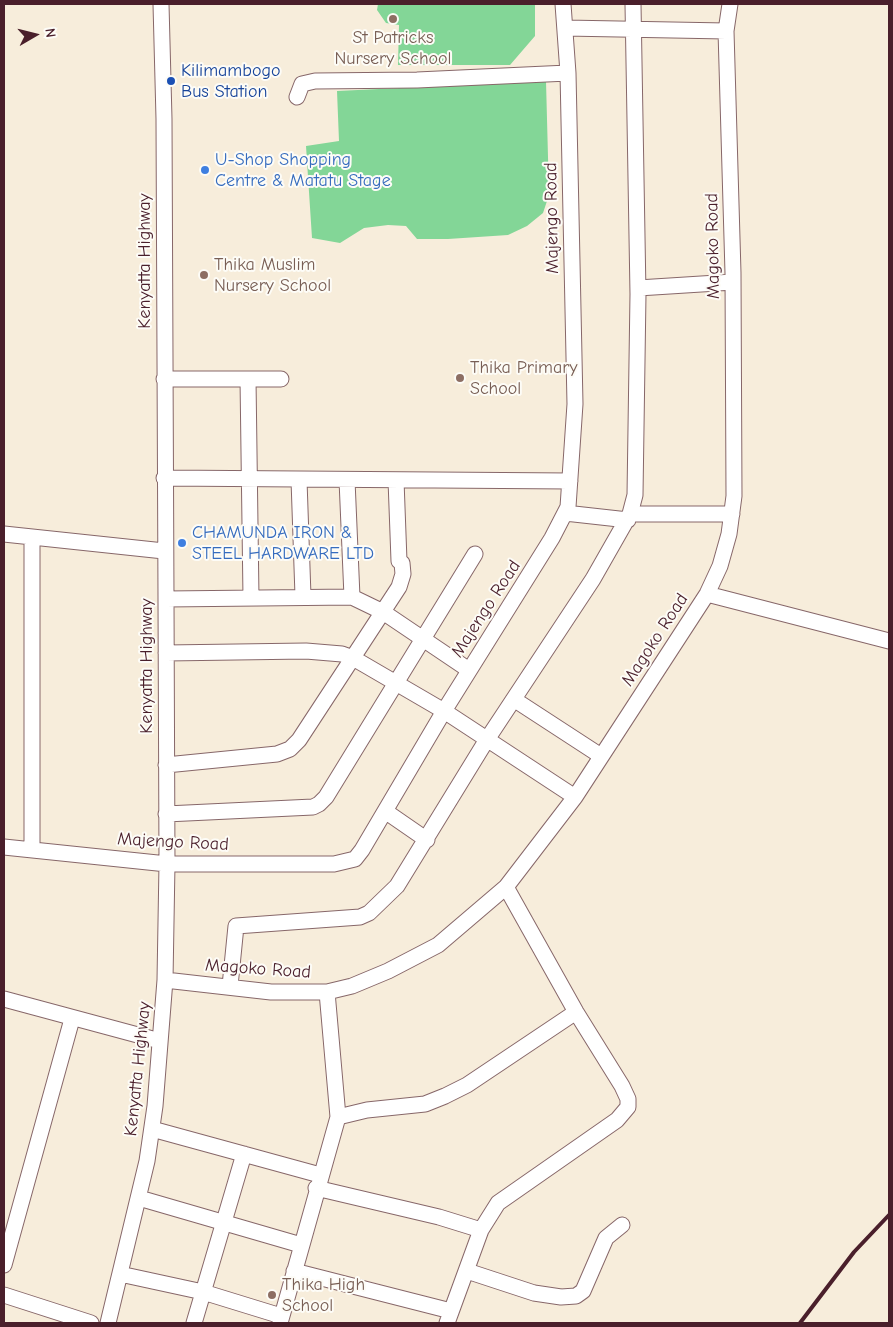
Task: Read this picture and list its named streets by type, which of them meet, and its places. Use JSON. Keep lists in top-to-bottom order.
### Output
{
  "streets": {
    "street": ["Majengo Road", "Magoko Road", "Kenyatta Highway"]
  },
  "crossings": [
    ["Majengo Road", "Kenyatta Highway"],
    ["Magoko Road", "Kenyatta Highway"]
  ],
  "places": [
    "St Patricks Nursery School",
    "Kilimambogo Bus Station",
    "U-Shop Shopping Centre & Matatu Stage",
    "Thika Muslim Nursery School",
    "Thika Primary School",
    "CHAMUNDA IRON & STEEL HARDWARE LTD",
    "Thika High School"
  ],
  "north": "right"
}
